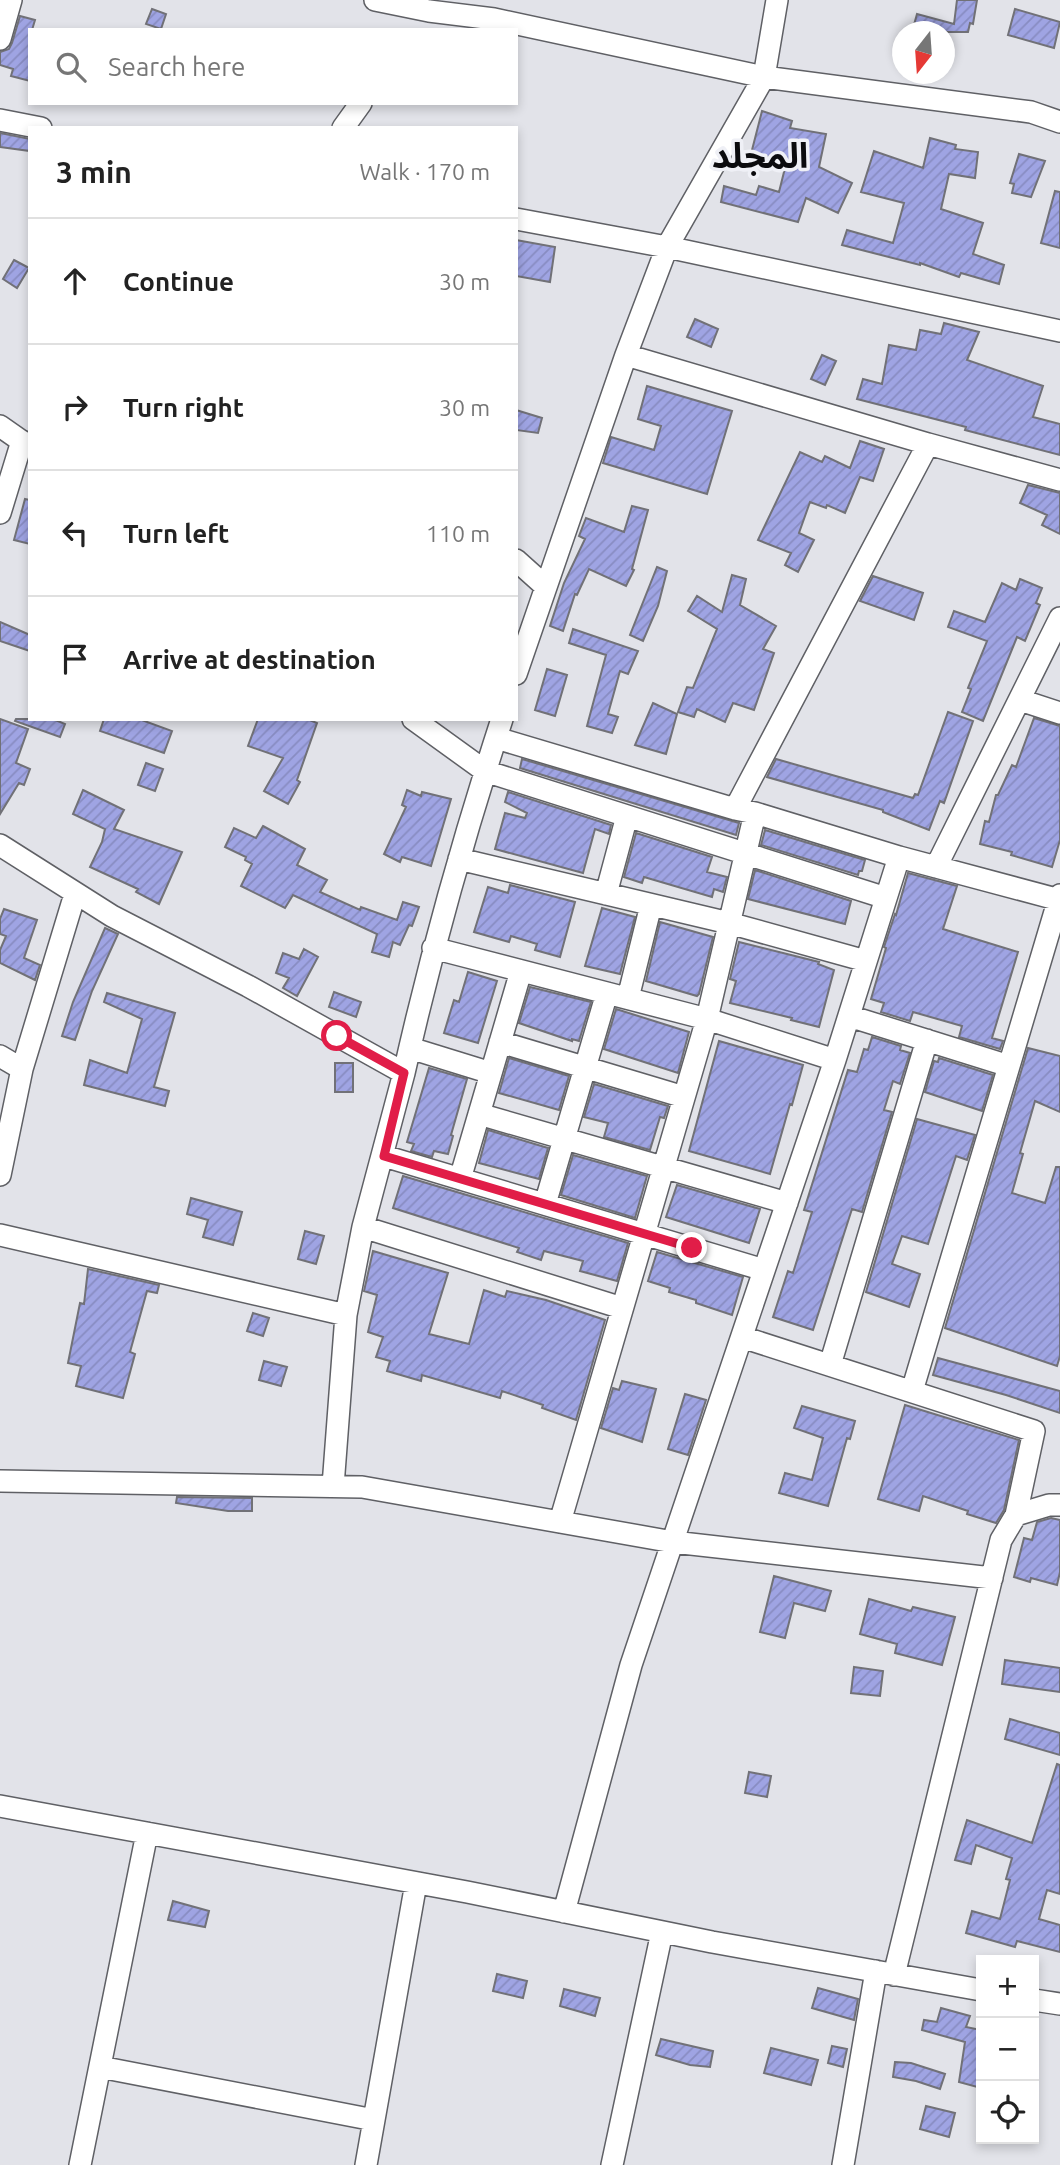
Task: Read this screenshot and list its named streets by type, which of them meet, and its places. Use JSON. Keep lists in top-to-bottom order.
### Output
{
  "districts": ["المجلد"],
  "north": "bottom",
  "page": {
    "search": "Search here",
    "heading": ["3 min", "Walk · 170 m"],
    "list": [
      ["Continue", "30 m"],
      ["Turn right", "30 m"],
      ["Turn left", "110 m"],
      "Arrive at destination"
    ],
    "map_buttons": ["+", "−"]
  }
}
